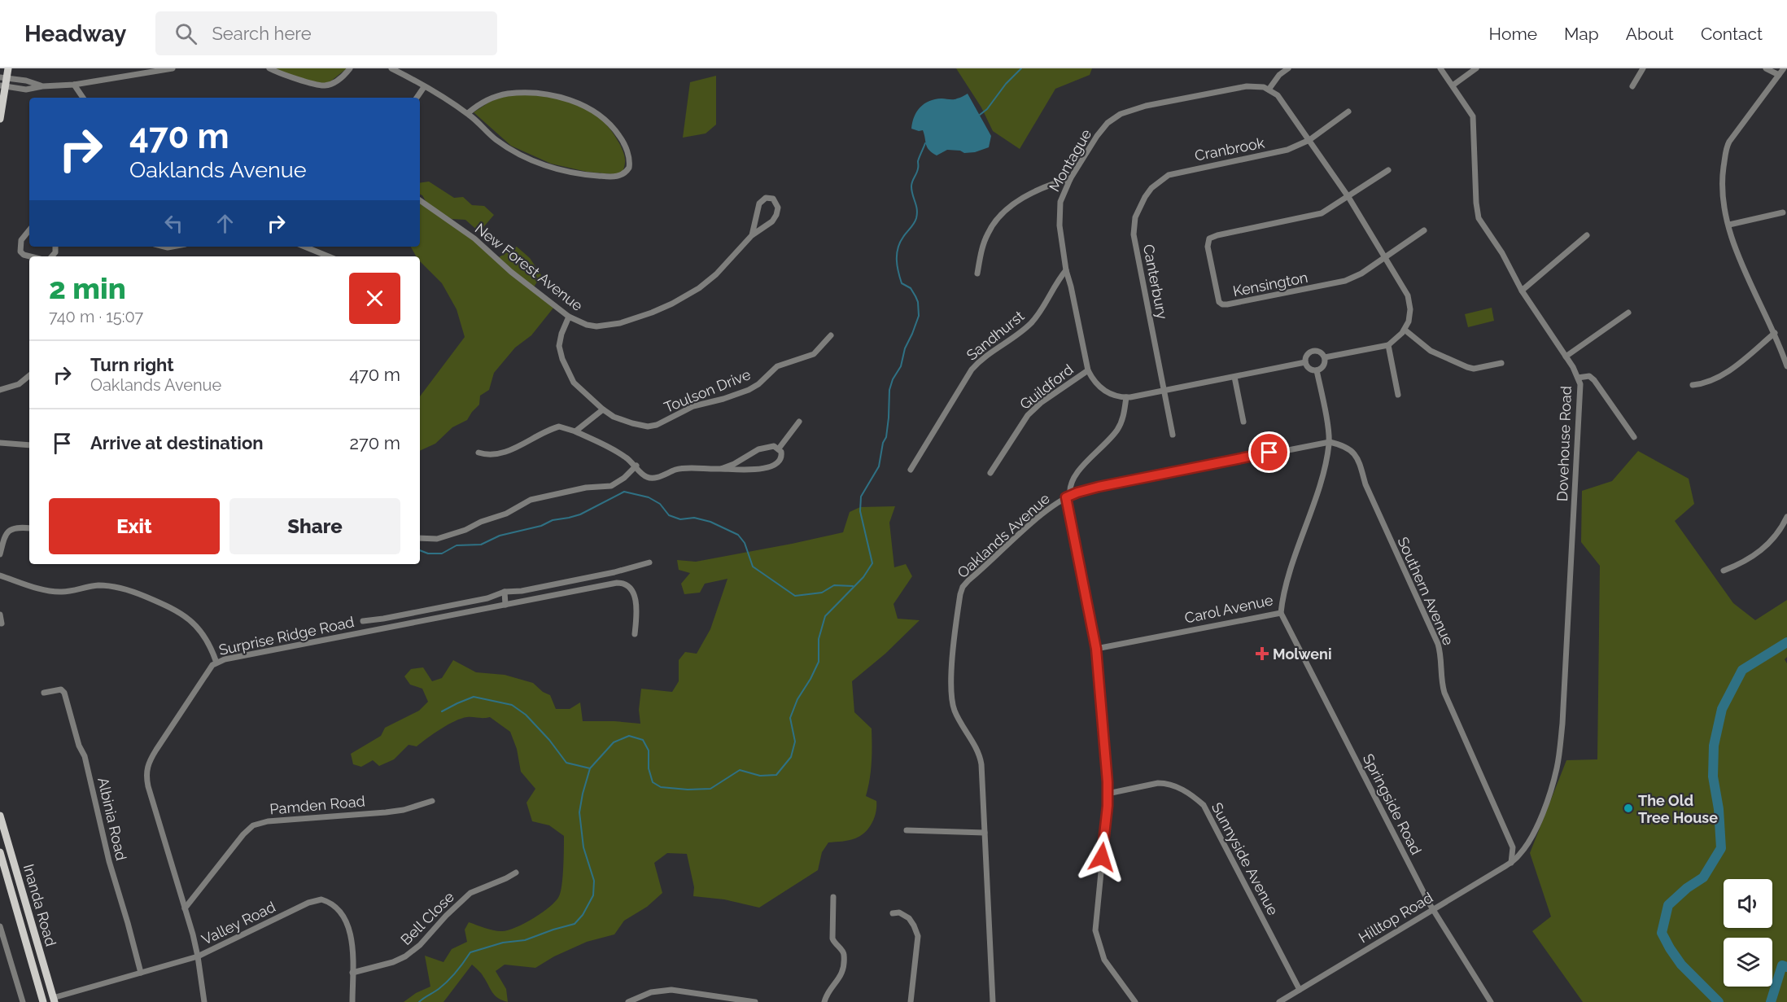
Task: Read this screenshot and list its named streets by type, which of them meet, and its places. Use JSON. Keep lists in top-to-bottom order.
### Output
{
  "streets": {
    "main road": ["Inanda Road"],
    "street": [
      "Cranbrook",
      "Montague",
      "New Forest Avenue",
      "Canterbury",
      "Kensington",
      "Sandhurst",
      "Guildford",
      "Toulson Drive",
      "Dovehouse Road",
      "Oaklands Avenue",
      "Southern Avenue",
      "Carol Avenue",
      "Surprise Ridge Road",
      "Springside Road",
      "Pamden Road",
      "Albinia Road",
      "Sunnyside Avenue",
      "Hilltop Road",
      "Bell Close",
      "Valley Road"
    ]
  },
  "crossings": [
    ["Cranbrook", "Canterbury"],
    ["Montague", "Canterbury"],
    ["Montague", "Sandhurst"],
    ["Montague", "Guildford"],
    ["Montague", "Carol Avenue"],
    ["New Forest Avenue", "Toulson Drive"],
    ["Dovehouse Road", "Hilltop Road"],
    ["Oaklands Avenue", "Southern Avenue"],
    ["Oaklands Avenue", "Carol Avenue"],
    ["Southern Avenue", "Carol Avenue"],
    ["Southern Avenue", "Hilltop Road"],
    ["Carol Avenue", "Springside Road"],
    ["Surprise Ridge Road", "Pamden Road"],
    ["Surprise Ridge Road", "Valley Road"],
    ["Springside Road", "Hilltop Road"],
    ["Albinia Road", "Valley Road"],
    ["Sunnyside Avenue", "Hilltop Road"],
    ["Inanda Road", "Valley Road"],
    ["Bell Close", "Valley Road"]
  ],
  "places": {
    "health": ["Molweni"],
    "other": ["The Old Tree House"]
  },
  "page": {
    "header": "Headway",
    "search": "Search here",
    "nav": [
      "Home",
      "Map",
      "About",
      "Contact"
    ],
    "turn": ["470 m", "Oaklands Avenue"],
    "heading": ["2 min", "740 m · 15:07"],
    "list": [
      {
        "name": "Turn right",
        "note": "Oaklands Avenue",
        "value": "470 m"
      },
      {
        "name": "Arrive at destination",
        "value": "270 m"
      }
    ],
    "buttons": ["Exit", "Share"]
  }
}
